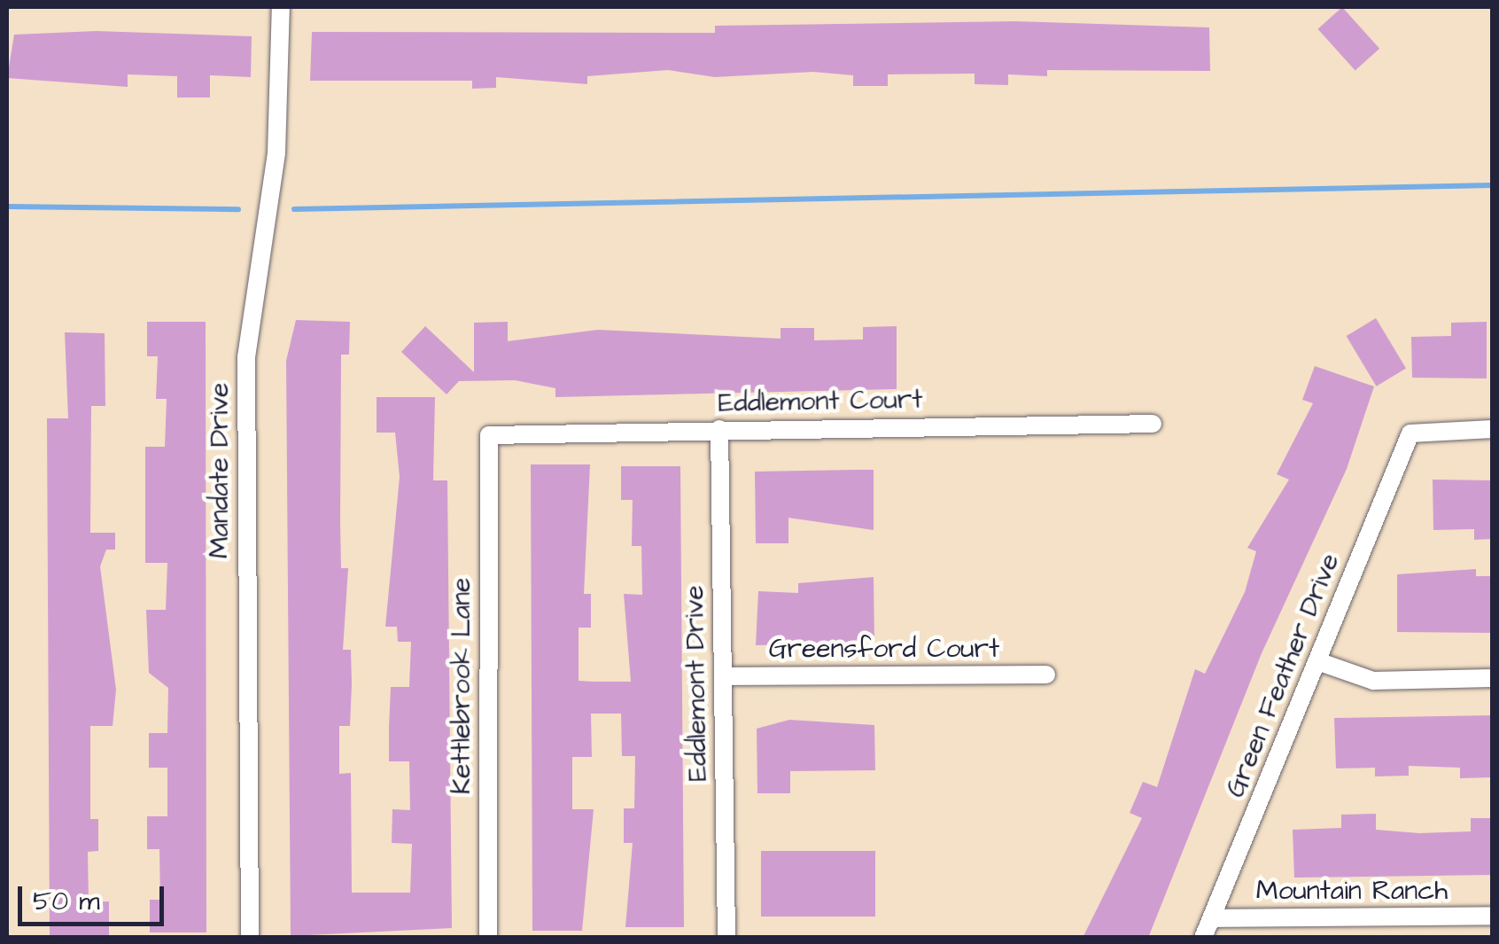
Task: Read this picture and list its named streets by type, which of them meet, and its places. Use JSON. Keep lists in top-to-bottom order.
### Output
{
  "streets": {
    "street": [
      "Eddlemont Court",
      "Mandate Drive",
      "Greensford Court",
      "Green Feather Drive",
      "Eddlemont Drive",
      "Kettlebrook Lane",
      "Mountain Ranch"
    ]
  },
  "crossings": [
    ["Eddlemont Court", "Eddlemont Drive"],
    ["Eddlemont Court", "Kettlebrook Lane"],
    ["Greensford Court", "Eddlemont Drive"],
    ["Green Feather Drive", "Mountain Ranch"]
  ],
  "scale_bar": "50 m"
}
